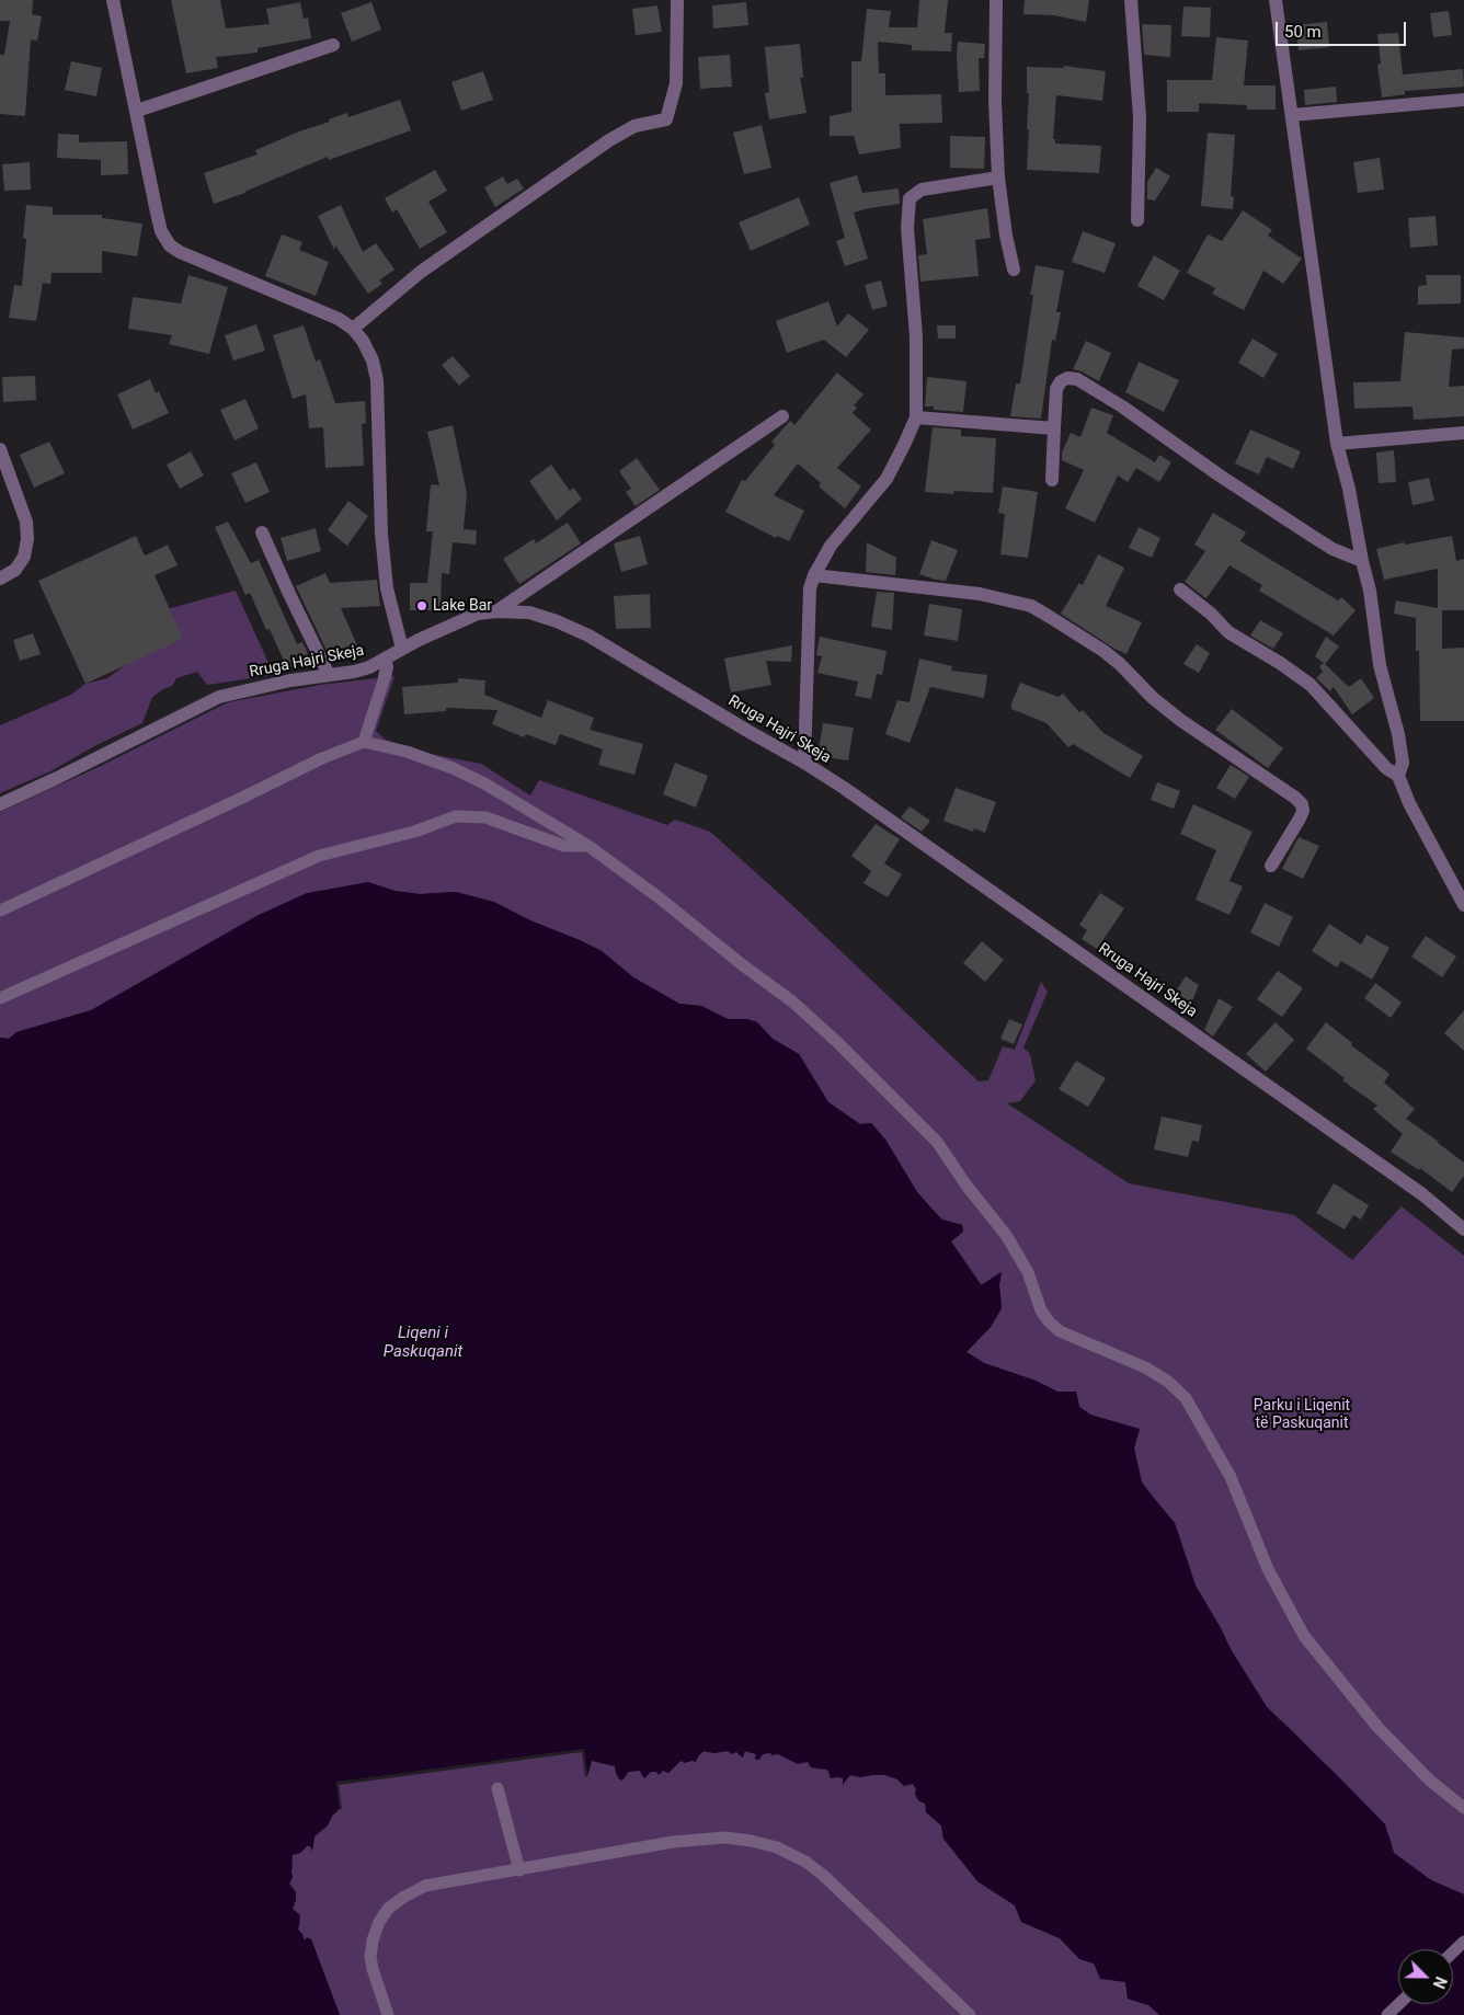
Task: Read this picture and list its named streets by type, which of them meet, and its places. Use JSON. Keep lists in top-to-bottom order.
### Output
{
  "streets": {
    "street": ["Rruga Hajri Skeja"]
  },
  "water": ["Liqeni i Paskuqanit"],
  "parks": ["Parku i Liqenit të Paskuqanit"],
  "places": ["Lake Bar"],
  "scale_bar": "50 m",
  "north": "bottom right"
}
